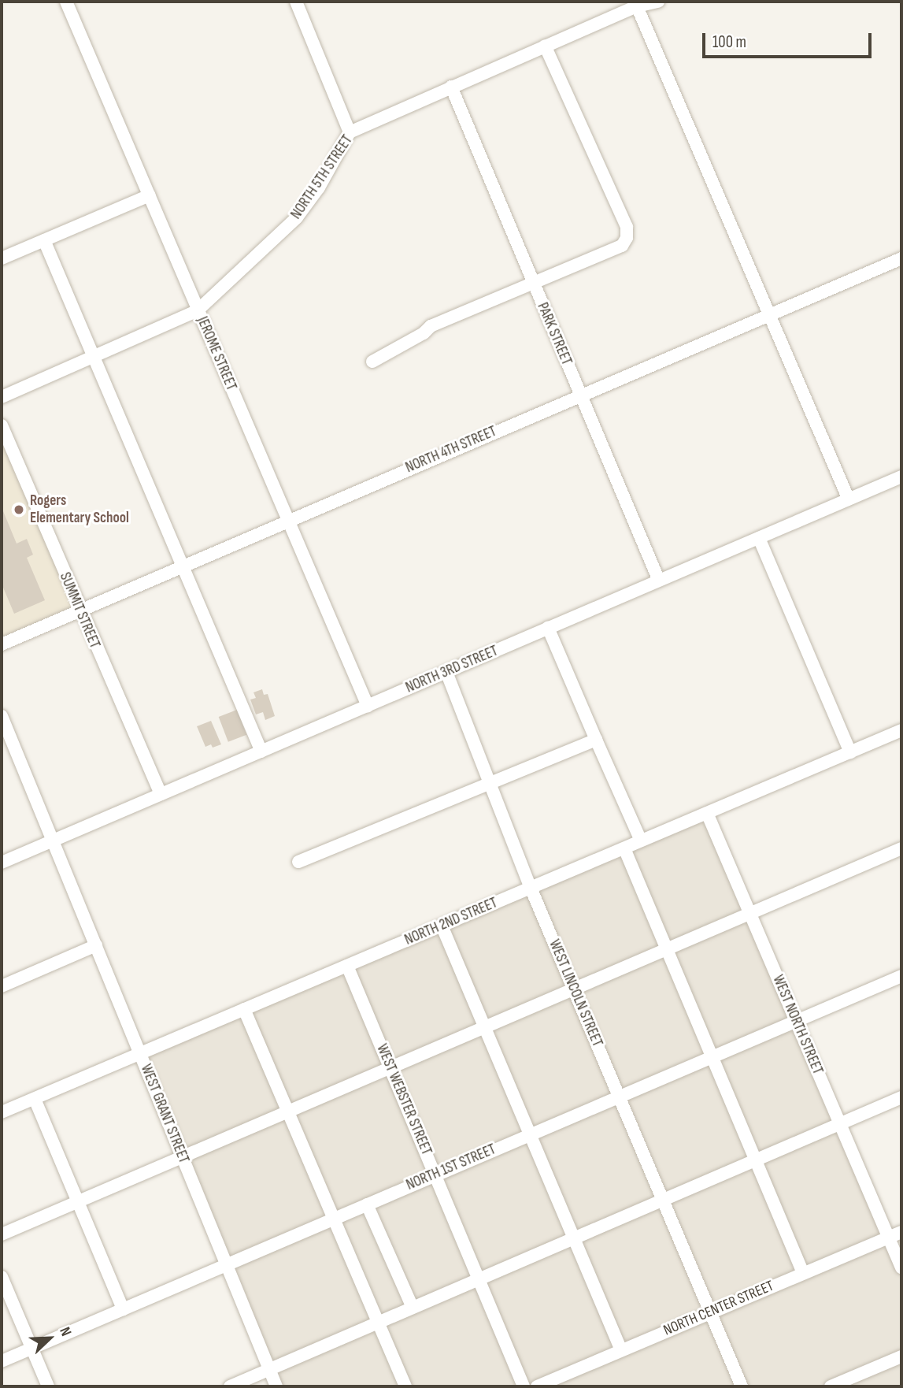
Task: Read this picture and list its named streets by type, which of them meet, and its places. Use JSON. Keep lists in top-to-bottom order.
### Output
{
  "streets": {
    "street": [
      "NORTH 5TH STREET",
      "PARK STREET",
      "JEROME STREET",
      "NORTH 4TH STREET",
      "SUMMIT STREET",
      "NORTH 3RD STREET",
      "NORTH 2ND STREET",
      "WEST LINCOLN STREET",
      "WEST NORTH STREET",
      "WEST WEBSTER STREET",
      "WEST GRANT STREET",
      "NORTH 1ST STREET",
      "NORTH CENTER STREET"
    ]
  },
  "crossings": [
    ["NORTH 5TH STREET", "PARK STREET"],
    ["NORTH 5TH STREET", "JEROME STREET"],
    ["PARK STREET", "NORTH 4TH STREET"],
    ["PARK STREET", "NORTH 3RD STREET"],
    ["JEROME STREET", "NORTH 4TH STREET"],
    ["JEROME STREET", "NORTH 3RD STREET"],
    ["NORTH 4TH STREET", "SUMMIT STREET"],
    ["SUMMIT STREET", "NORTH 3RD STREET"],
    ["NORTH 3RD STREET", "WEST LINCOLN STREET"],
    ["NORTH 3RD STREET", "WEST GRANT STREET"],
    ["NORTH 2ND STREET", "WEST LINCOLN STREET"],
    ["NORTH 2ND STREET", "WEST NORTH STREET"],
    ["NORTH 2ND STREET", "WEST WEBSTER STREET"],
    ["NORTH 2ND STREET", "WEST GRANT STREET"],
    ["WEST LINCOLN STREET", "NORTH 1ST STREET"],
    ["WEST LINCOLN STREET", "NORTH CENTER STREET"],
    ["WEST NORTH STREET", "NORTH 1ST STREET"],
    ["WEST NORTH STREET", "NORTH CENTER STREET"],
    ["WEST WEBSTER STREET", "NORTH 1ST STREET"],
    ["WEST GRANT STREET", "NORTH 1ST STREET"]
  ],
  "places": ["Rogers Elementary School"],
  "scale_bar": "100 m",
  "north": "top right"
}
